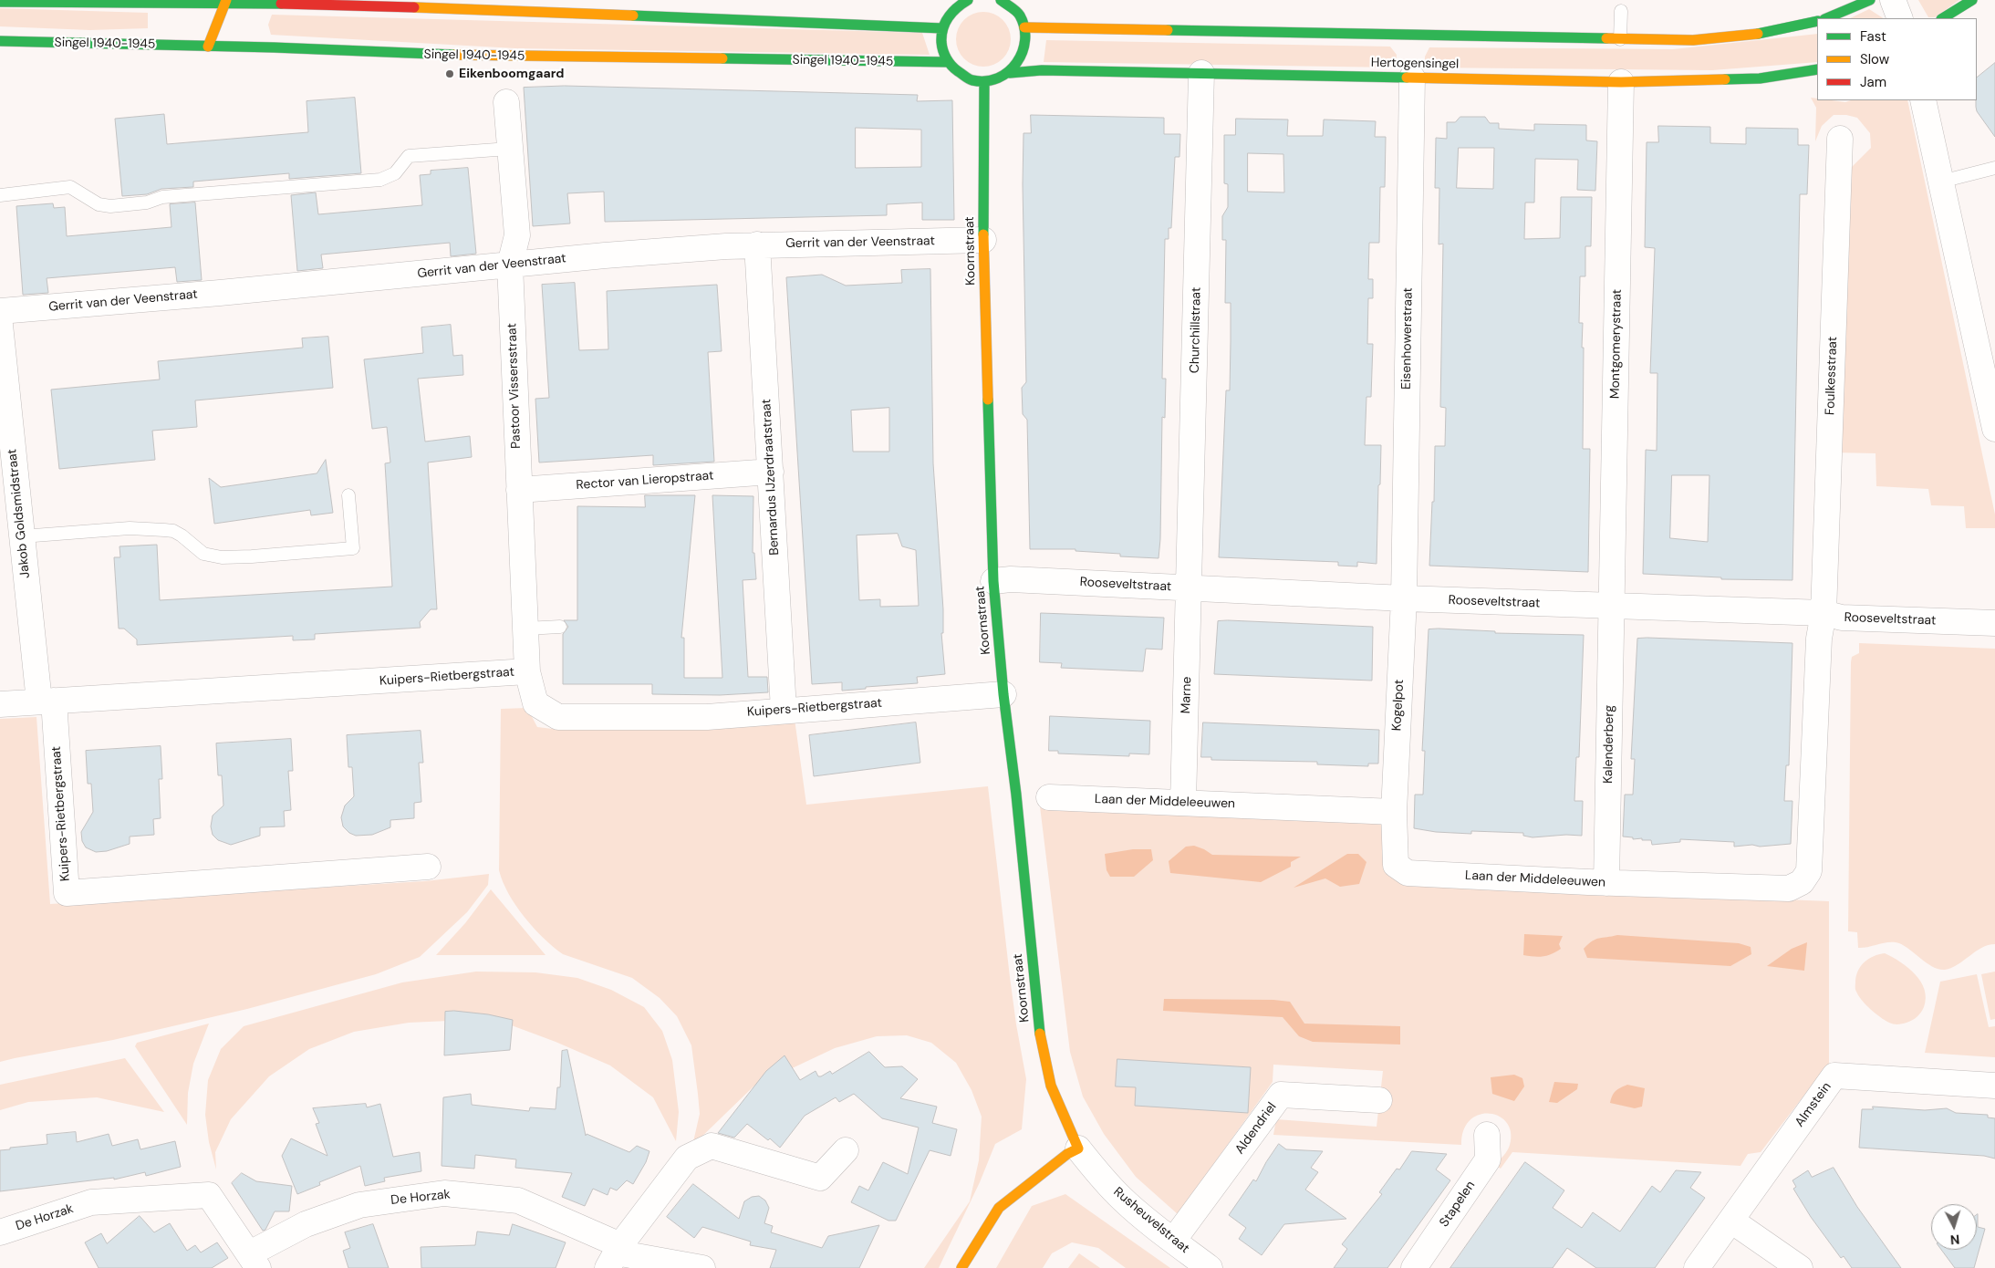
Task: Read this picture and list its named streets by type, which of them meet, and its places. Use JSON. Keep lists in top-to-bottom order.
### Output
{
  "streets": {
    "main road": ["Singel 1940-1945", "Hertogensingel", "Koornstraat"],
    "street": [
      "Gerrit van der Veenstraat",
      "Churchillstraat",
      "Eisenhowerstraat",
      "Montgomerystraat",
      "Foulkesstraat",
      "Pastoor Vissersstraat",
      "Bernardus IJzerdraatstraat",
      "Rector van Lieropstraat",
      "Jakob Goldsmidstraat",
      "Rooseveltstraat",
      "Kuipers-Rietbergstraat",
      "Marne",
      "Kogelpot",
      "Kalenderberg",
      "Laan der Middeleeuwen",
      "Almstein",
      "Aldendriel",
      "De Horzak",
      "Stapelen",
      "Rusheuvelstraat"
    ]
  },
  "crossings": [
    ["Hertogensingel", "Koornstraat"],
    ["Hertogensingel", "Churchillstraat"],
    ["Hertogensingel", "Eisenhowerstraat"],
    ["Hertogensingel", "Montgomerystraat"],
    ["Gerrit van der Veenstraat", "Koornstraat"],
    ["Gerrit van der Veenstraat", "Pastoor Vissersstraat"],
    ["Gerrit van der Veenstraat", "Bernardus IJzerdraatstraat"],
    ["Koornstraat", "Rooseveltstraat"],
    ["Koornstraat", "Kuipers-Rietbergstraat"],
    ["Koornstraat", "Rusheuvelstraat"],
    ["Churchillstraat", "Rooseveltstraat"],
    ["Churchillstraat", "Marne"],
    ["Eisenhowerstraat", "Rooseveltstraat"],
    ["Eisenhowerstraat", "Kogelpot"],
    ["Montgomerystraat", "Rooseveltstraat"],
    ["Montgomerystraat", "Kalenderberg"],
    ["Foulkesstraat", "Rooseveltstraat"],
    ["Foulkesstraat", "Laan der Middeleeuwen"],
    ["Pastoor Vissersstraat", "Rector van Lieropstraat"],
    ["Pastoor Vissersstraat", "Kuipers-Rietbergstraat"],
    ["Bernardus IJzerdraatstraat", "Rector van Lieropstraat"],
    ["Bernardus IJzerdraatstraat", "Kuipers-Rietbergstraat"],
    ["Jakob Goldsmidstraat", "Kuipers-Rietbergstraat"],
    ["Rooseveltstraat", "Marne"],
    ["Rooseveltstraat", "Kogelpot"],
    ["Rooseveltstraat", "Kalenderberg"],
    ["Rooseveltstraat", "Laan der Middeleeuwen"],
    ["Marne", "Laan der Middeleeuwen"],
    ["Kogelpot", "Laan der Middeleeuwen"],
    ["Kalenderberg", "Laan der Middeleeuwen"],
    ["Aldendriel", "Rusheuvelstraat"]
  ],
  "places": ["Eikenboomgaard"],
  "legend": ["Fast", "Slow", "Jam"],
  "north": "bottom"
}
